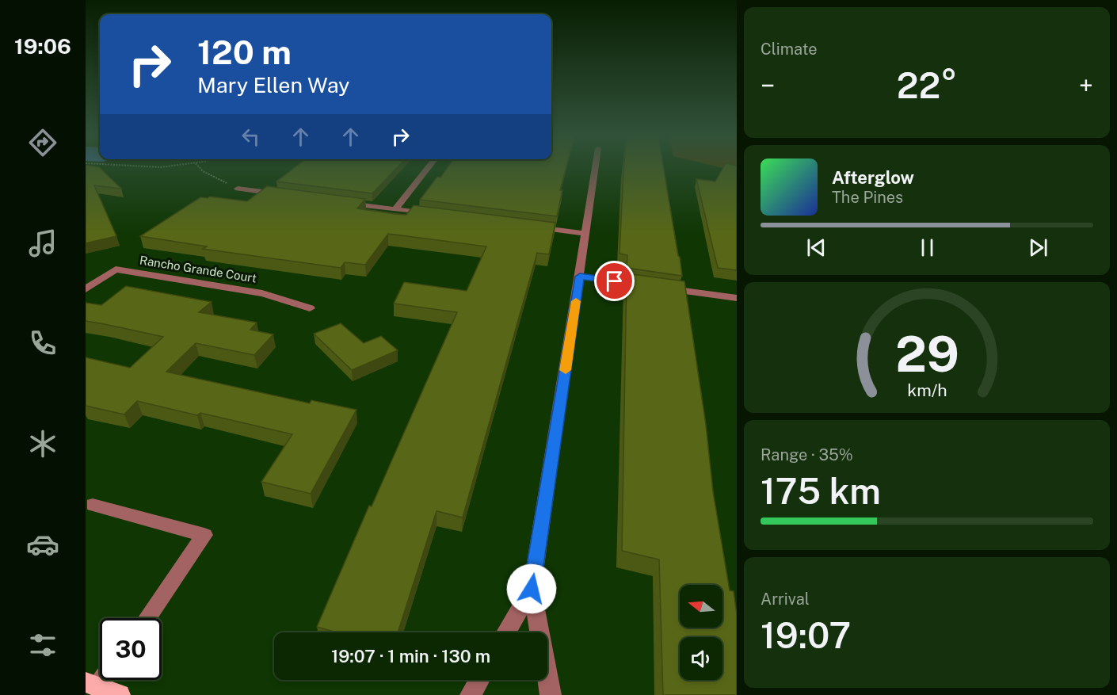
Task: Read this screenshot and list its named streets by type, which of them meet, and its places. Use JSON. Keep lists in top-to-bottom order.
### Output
{
  "streets": {
    "street": ["Rancho Grande Court"]
  },
  "north": "left",
  "page": {
    "tabs": "19:06",
    "tile": [
      "Climate",
      ["Range · 35%", "175 km"],
      ["Arrival", "19:07"]
    ],
    "turn": ["120 m", "Mary Ellen Way"],
    "heat": ["−", "22°", "+"],
    "song": ["Afterglow", "The Pines"],
    "limit": "30",
    "trip": "19:07 · 1 min · 130 m",
    "gauge": ["29", "km/h"]
  }
}
